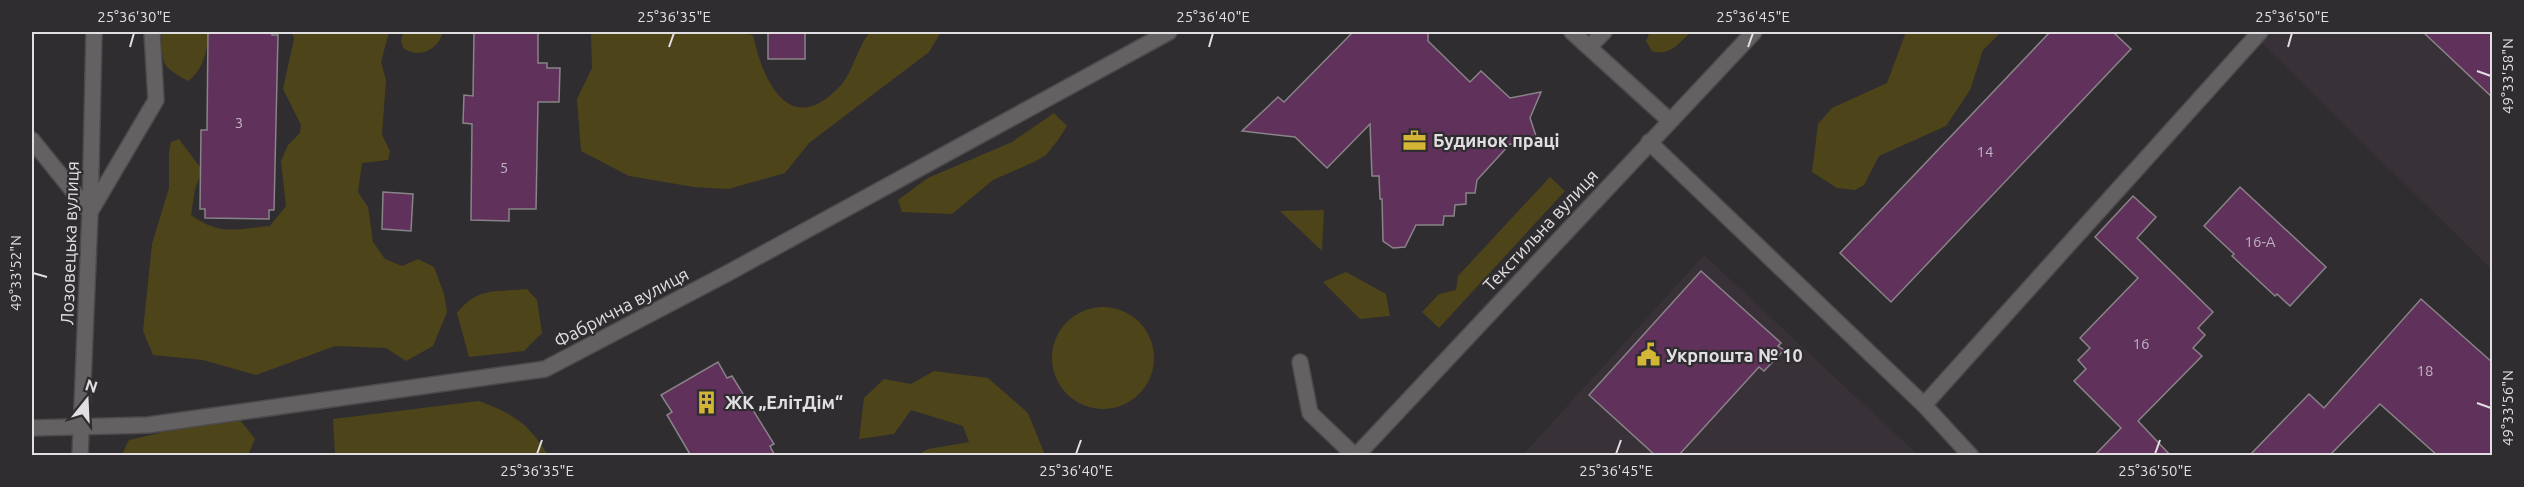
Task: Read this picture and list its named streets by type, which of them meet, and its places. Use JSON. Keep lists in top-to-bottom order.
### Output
{
  "streets": {
    "street": ["Текстильна вулиця", "Лозовецька вулиця", "Фабрична вулиця"]
  },
  "crossings": [
    ["Лозовецька вулиця", "Фабрична вулиця"]
  ],
  "places": {
    "office": ["Будинок праці"],
    "public building": ["Укрпошта № 10"],
    "building": ["ЖК „ЕлітДім“"]
  },
  "house_numbers": [
    "3",
    "14",
    "5",
    "16-А",
    "16",
    "18"
  ],
  "north": "top",
  "coordinates": [
    "25°36'30\"E",
    "25°36'35\"E",
    "25°36'40\"E",
    "25°36'45\"E",
    "25°36'50\"E",
    "49°33'58\"N",
    "49°33'52\"N",
    "49°33'56\"N"
  ]
}
